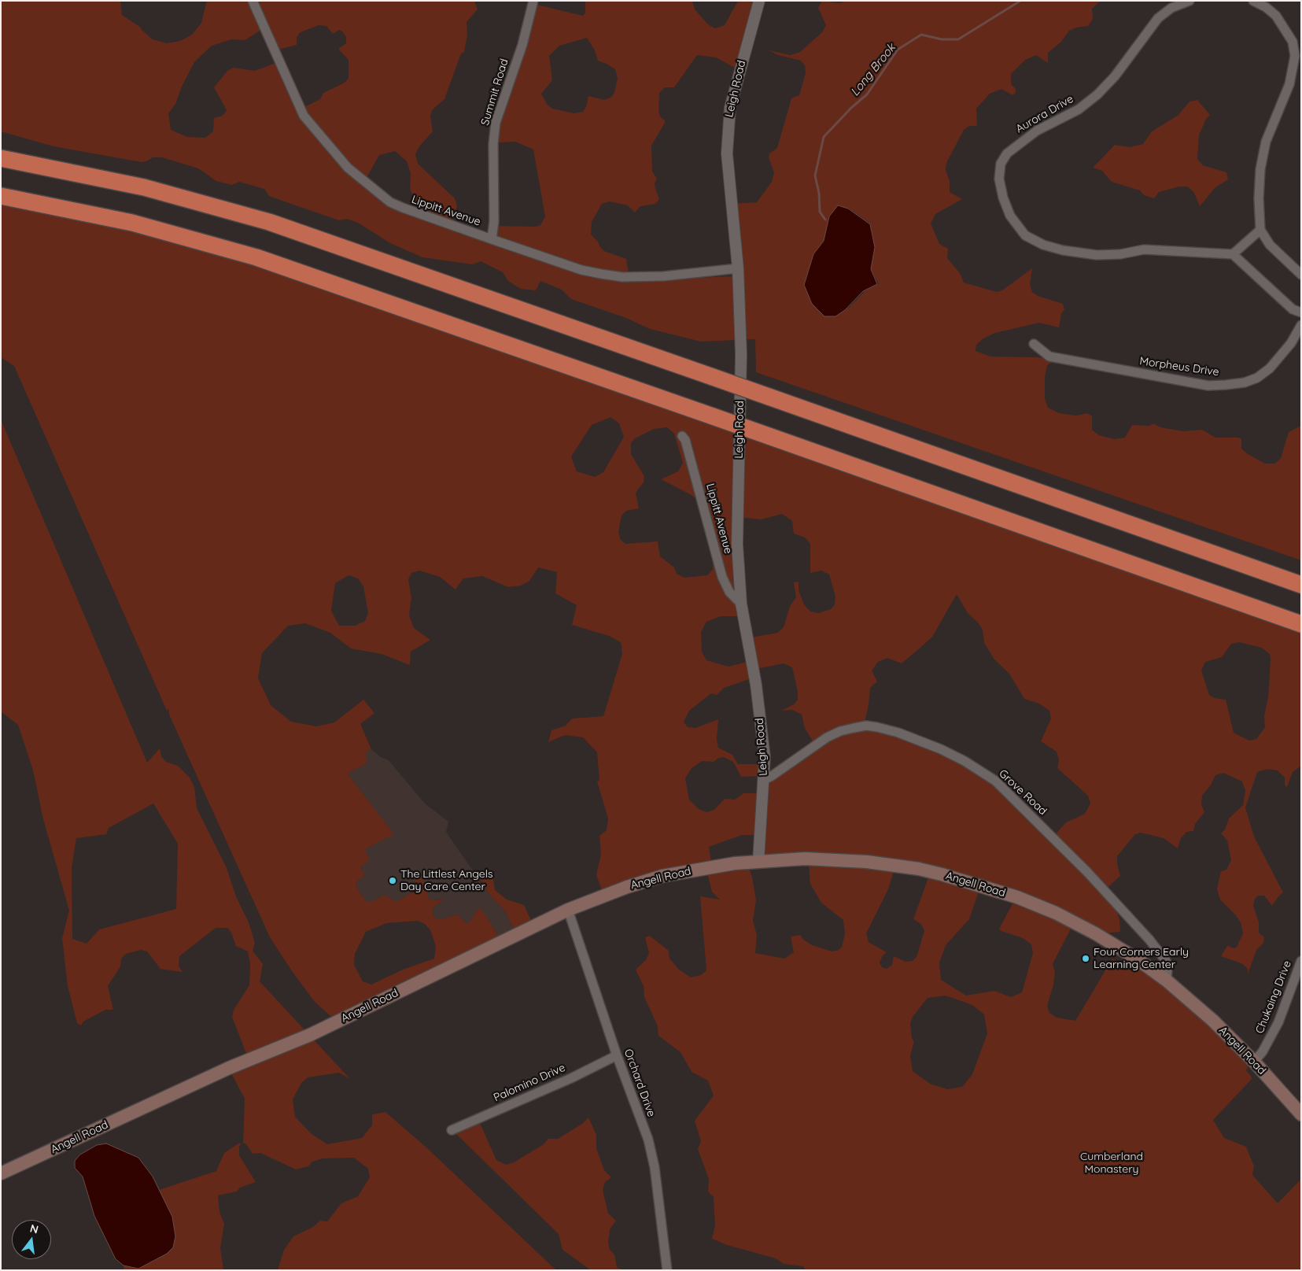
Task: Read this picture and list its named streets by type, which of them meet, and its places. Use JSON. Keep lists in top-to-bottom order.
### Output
{
  "streets": {
    "main road": ["Angell Road"],
    "street": [
      "Leigh Road",
      "Summit Road",
      "Aurora Drive",
      "Lippitt Avenue",
      "Morpheus Drive",
      "Grove Road",
      "Chukaing Drive",
      "Palomino Drive",
      "Orchard Drive"
    ]
  },
  "crossings": [
    ["Leigh Road", "Lippitt Avenue"],
    ["Leigh Road", "Grove Road"],
    ["Leigh Road", "Angell Road"],
    ["Summit Road", "Lippitt Avenue"],
    ["Grove Road", "Angell Road"],
    ["Angell Road", "Chukaing Drive"],
    ["Angell Road", "Orchard Drive"],
    ["Palomino Drive", "Orchard Drive"]
  ],
  "water": ["Long Brook"],
  "parks": ["Cumberland Monastery"],
  "places": ["The Littlest Angels Day Care Center", "Four Corners Early Learning Center"],
  "north": "top"
}
